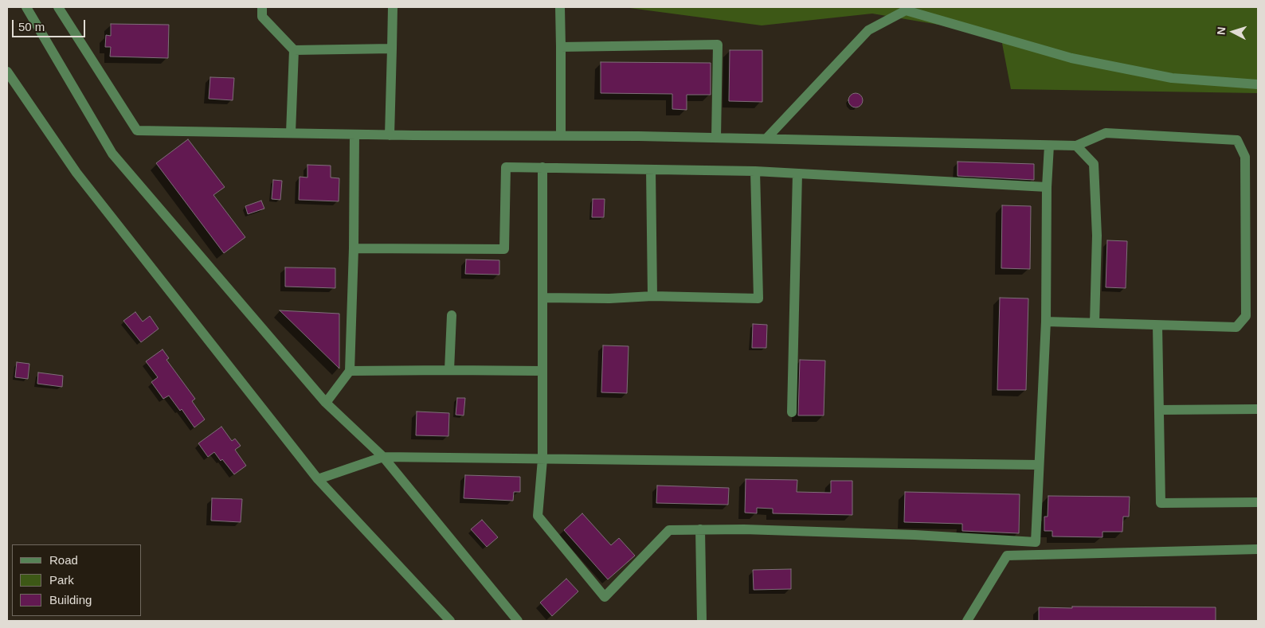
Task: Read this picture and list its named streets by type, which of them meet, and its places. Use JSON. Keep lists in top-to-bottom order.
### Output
{
  "legend": ["Road", "Park", "Building"],
  "scale_bar": "50 m",
  "north": "left"
}
